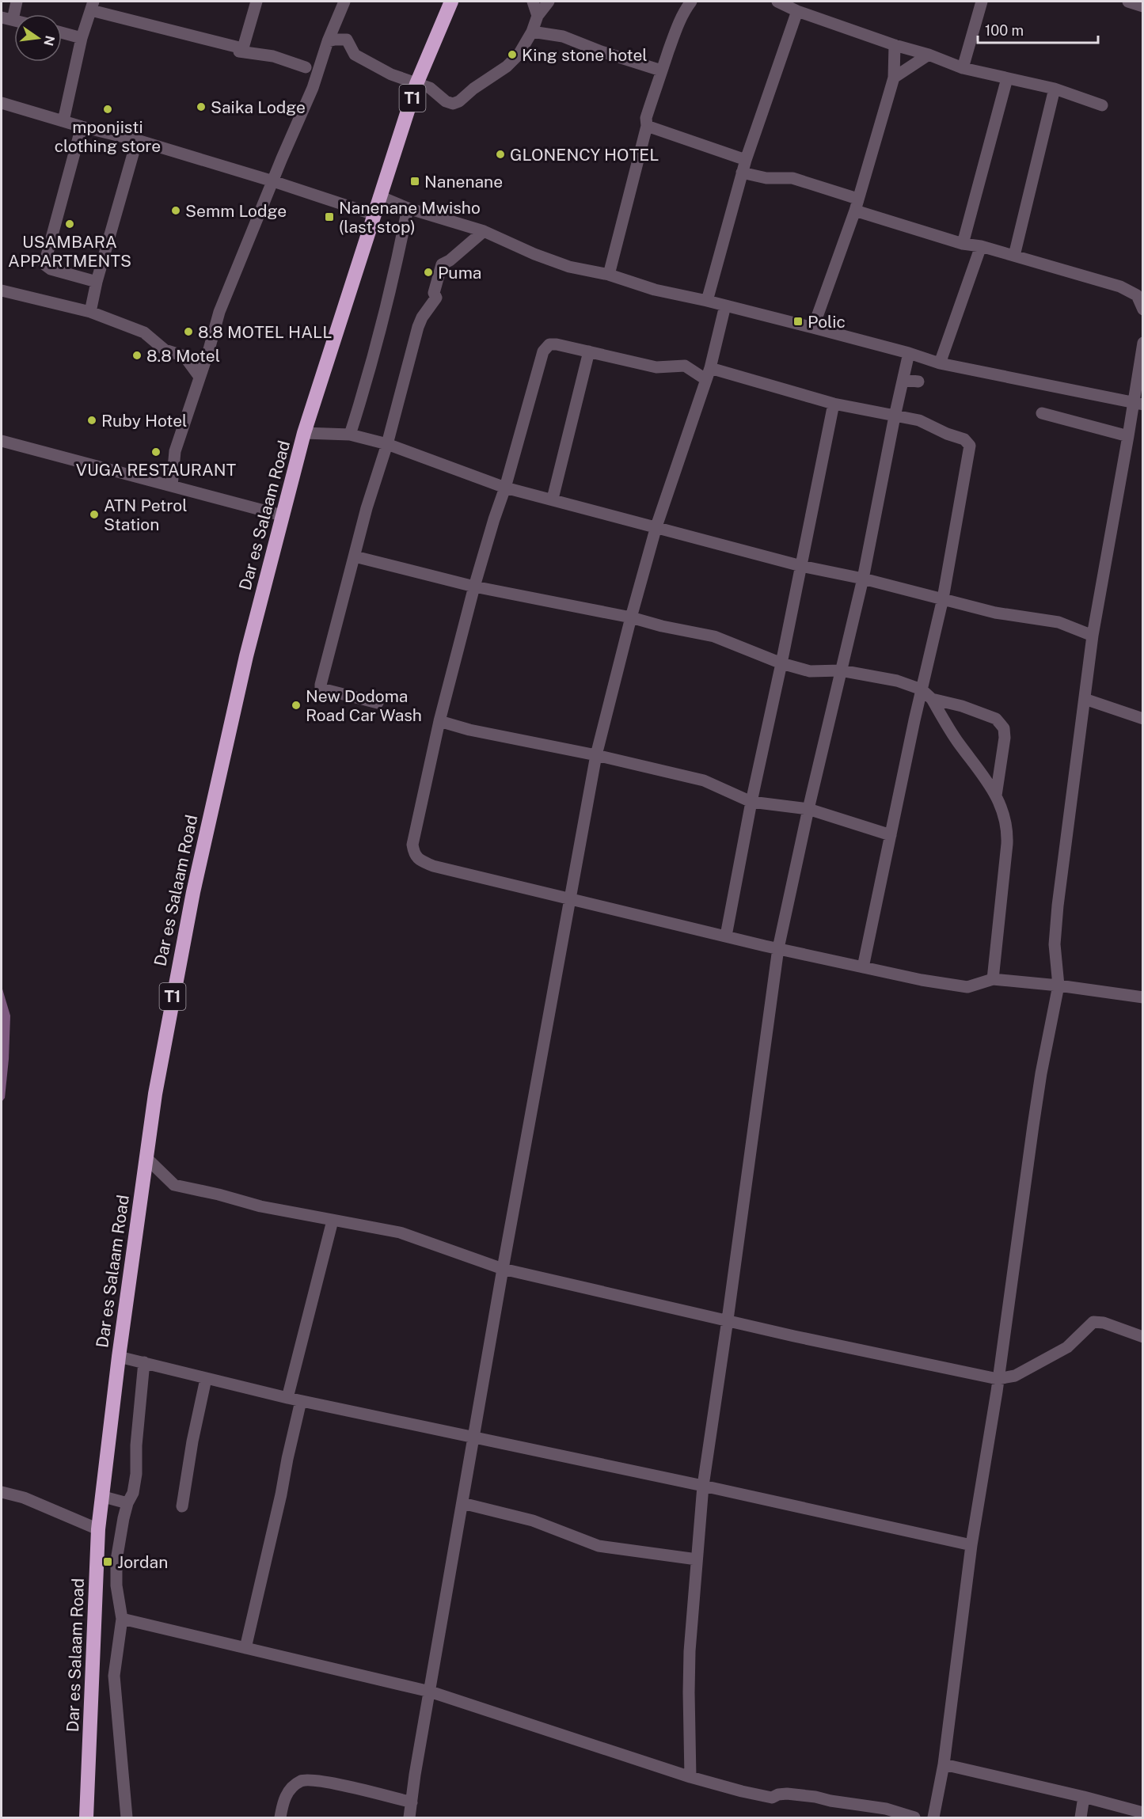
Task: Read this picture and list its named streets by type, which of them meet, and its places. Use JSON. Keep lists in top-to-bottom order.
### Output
{
  "streets": {
    "highway": ["T1", "Dar es Salaam Road"]
  },
  "places": {
    "other": [
      "King stone hotel",
      "Saika Lodge",
      "mponjisti clothing store",
      "GLONENCY HOTEL",
      "Semm Lodge",
      "USAMBARA APPARTMENTS",
      "Puma",
      "8.8 MOTEL HALL",
      "8.8 Motel",
      "Ruby Hotel",
      "VUGA RESTAURANT",
      "ATN Petrol Station",
      "New Dodoma Road Car Wash"
    ],
    "transit": [
      "Nanenane",
      "Nanenane Mwisho (last stop)",
      "Polic",
      "Jordan"
    ]
  },
  "scale_bar": "100 m",
  "north": "right"
}
